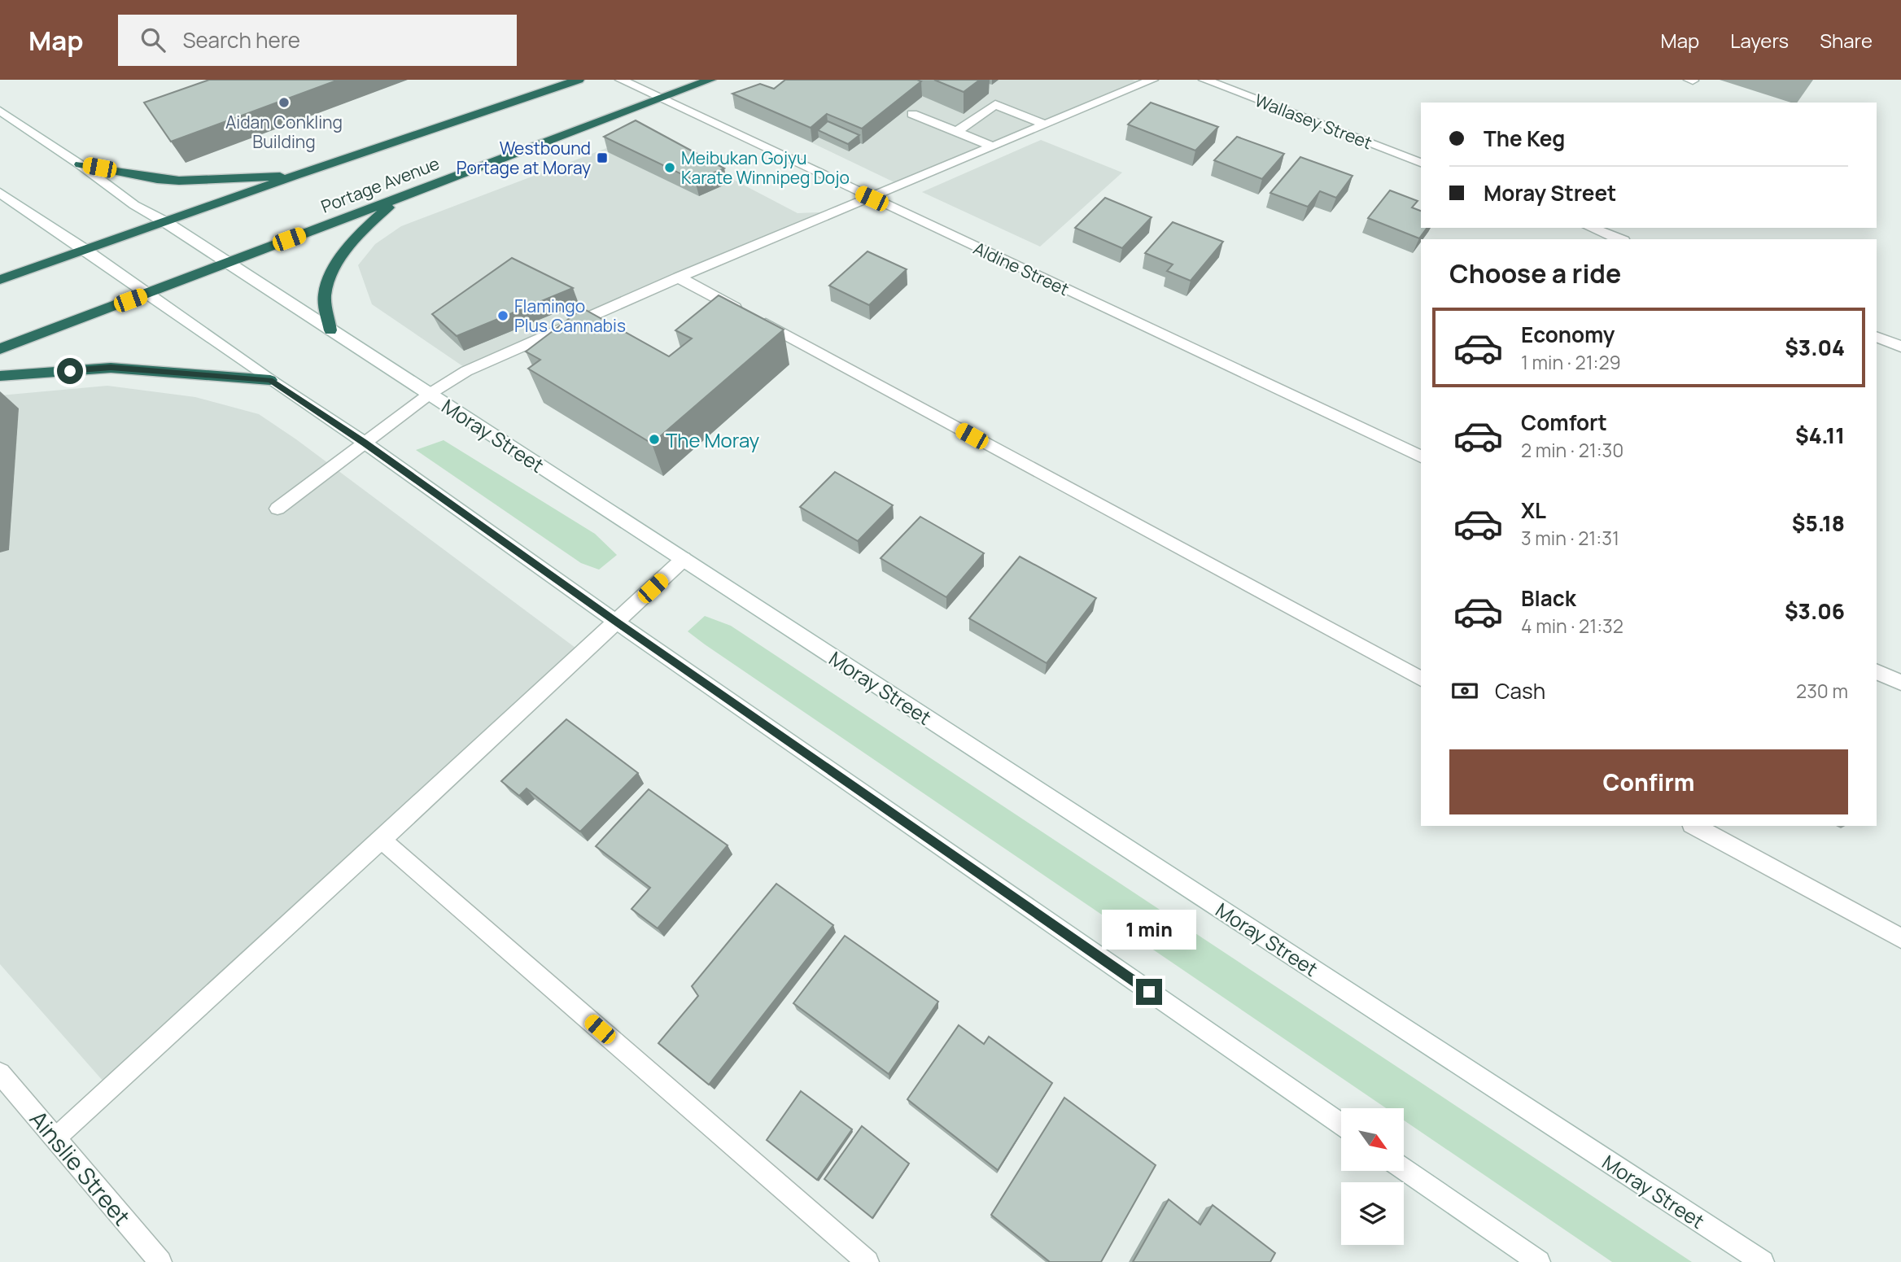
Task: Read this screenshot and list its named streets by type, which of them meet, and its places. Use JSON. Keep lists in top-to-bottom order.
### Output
{
  "streets": {
    "highway": ["Portage Avenue"],
    "main road": [
      "Wallasey Street",
      "Aldine Street",
      "Moray Street",
      "Ainslie Street"
    ]
  },
  "crossings": [
    ["Portage Avenue", "Aldine Street"],
    ["Portage Avenue", "Moray Street"]
  ],
  "places": {
    "other": [
      "Aidan Conkling Building",
      "Meibukan Gojyu Karate Winnipeg Dojo",
      "Flamingo Plus Cannabis",
      "The Moray"
    ],
    "transit": ["Westbound Portage at Moray"]
  },
  "north": "bottom right",
  "page": {
    "header": "Map",
    "search": "Search here",
    "nav": ["Map", "Layers", "Share"],
    "banner": ["The Keg", "Moray Street"],
    "heading": "Choose a ride",
    "list": [
      {
        "name": "Economy",
        "note": "1 min · 21:29",
        "value": "$3.04"
      },
      {
        "name": "Comfort",
        "note": "2 min · 21:30",
        "value": "$4.11"
      },
      {
        "name": "XL",
        "note": "3 min · 21:31",
        "value": "$5.18"
      },
      {
        "name": "Black",
        "note": "4 min · 21:32",
        "value": "$3.06"
      }
    ],
    "pay": ["Cash", "230 m"],
    "buttons": "Confirm",
    "bubble": "1 min"
  }
}
